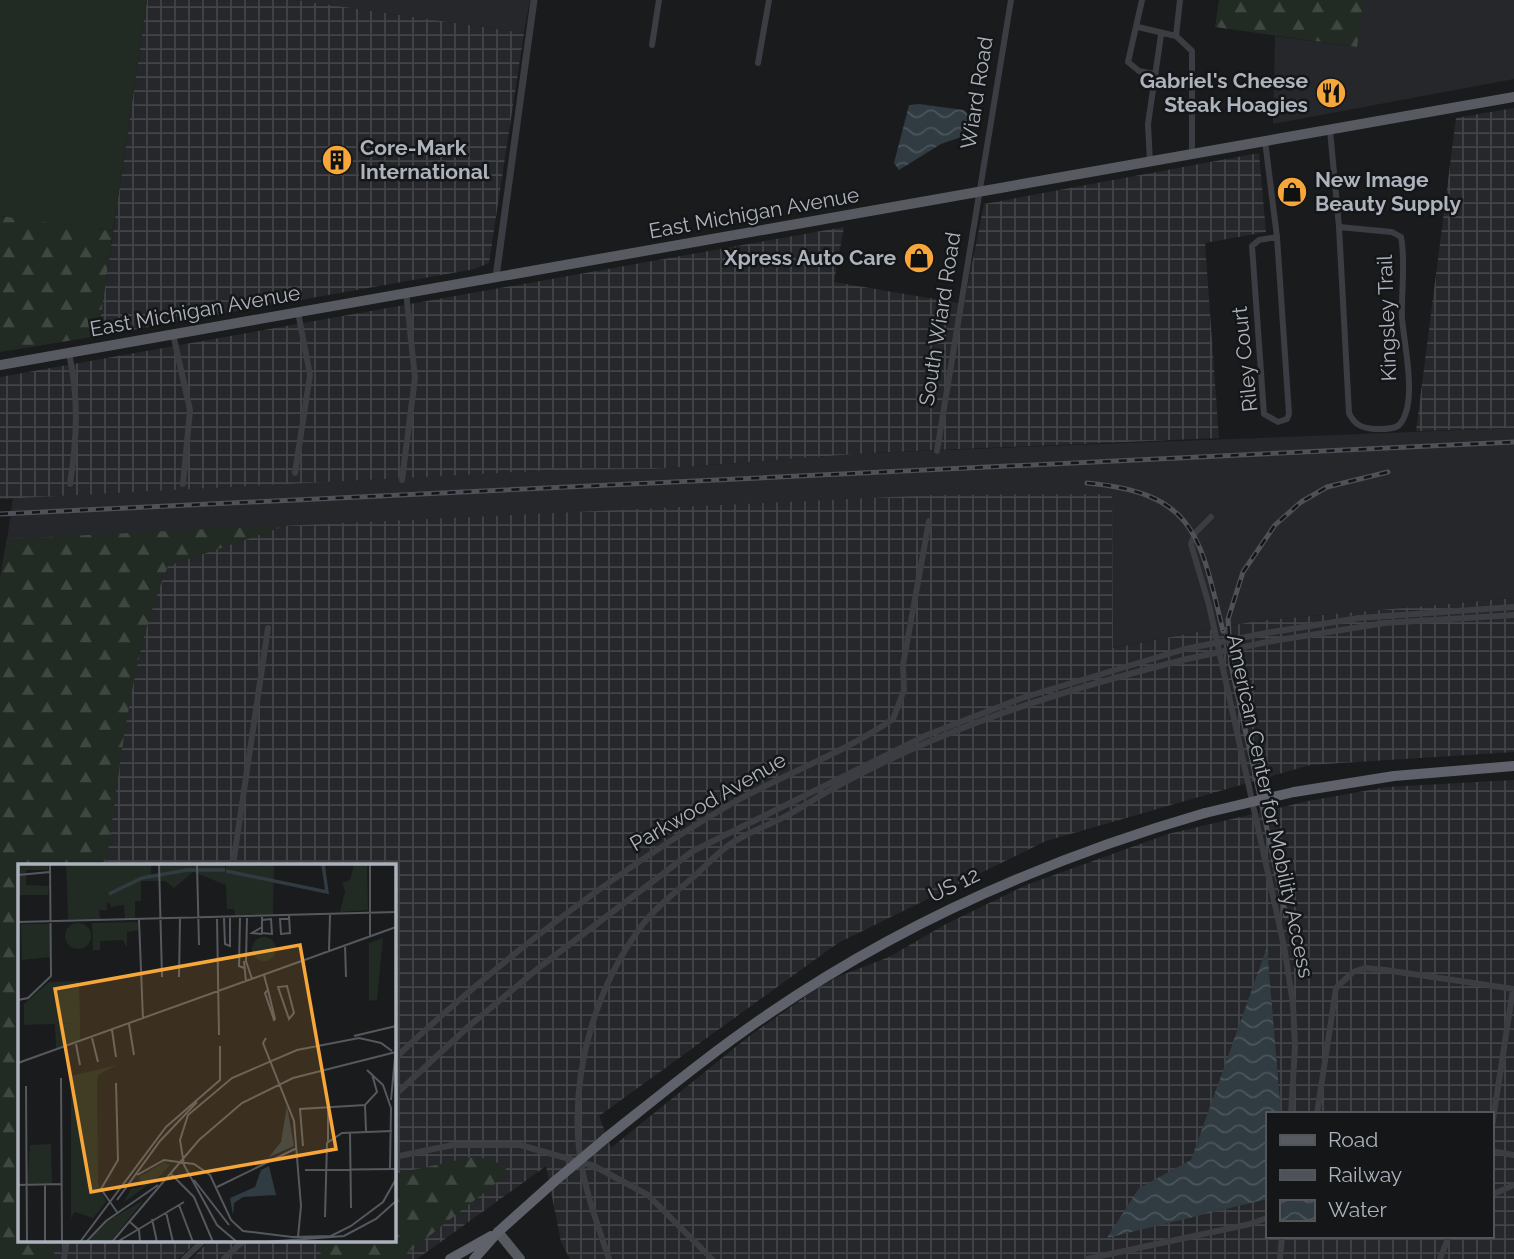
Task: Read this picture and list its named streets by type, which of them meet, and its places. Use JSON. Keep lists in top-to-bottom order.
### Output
{
  "streets": {
    "highway": ["US 12"],
    "main road": ["East Michigan Avenue"],
    "street": [
      "Wiard Road",
      "Kingsley Trail",
      "South Wiard Road",
      "Riley Court",
      "Parkwood Avenue",
      "American Center for Mobility Access"
    ]
  },
  "crossings": [
    ["Wiard Road", "East Michigan Avenue"],
    ["Wiard Road", "South Wiard Road"],
    ["East Michigan Avenue", "Kingsley Trail"],
    ["East Michigan Avenue", "South Wiard Road"],
    ["East Michigan Avenue", "Riley Court"]
  ],
  "places": {
    "restaurant": ["Gabriel's Cheese Steak Hoagies"],
    "building": ["Core-Mark International"],
    "shop": ["New Image Beauty Supply", "Xpress Auto Care"]
  },
  "legend": ["Road", "Railway", "Water"]
}
